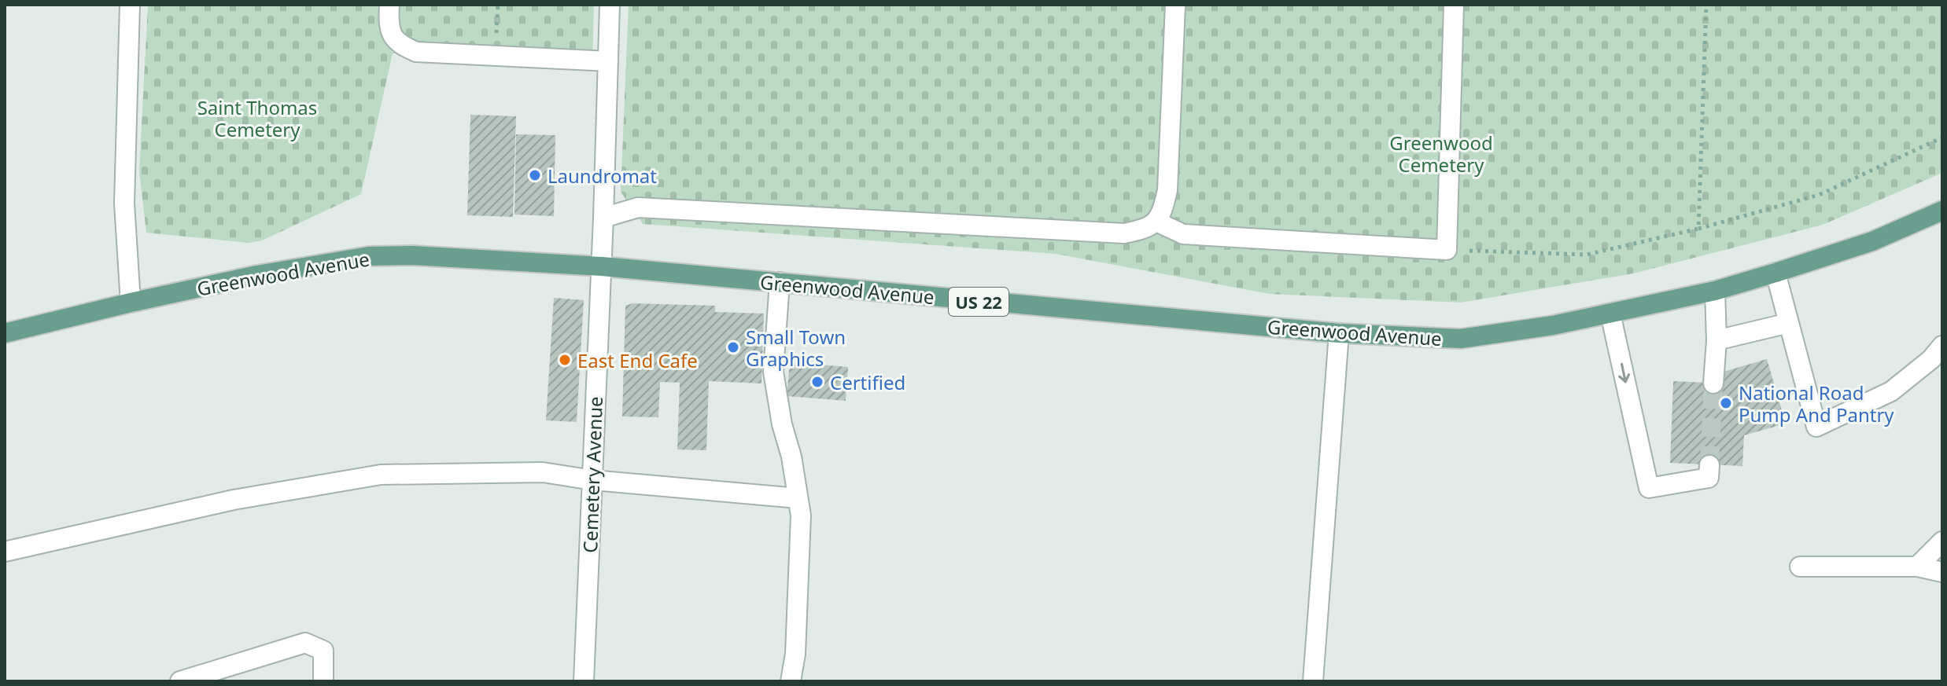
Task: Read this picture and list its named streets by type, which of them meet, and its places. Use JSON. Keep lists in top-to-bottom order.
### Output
{
  "streets": {
    "main road": ["Greenwood Avenue", "US 22"],
    "street": ["Cemetery Avenue"]
  },
  "crossings": [
    ["Greenwood Avenue", "Cemetery Avenue"]
  ],
  "parks": ["Saint Thomas Cemetery", "Greenwood Cemetery"],
  "places": [
    "Laundromat",
    "Small Town Graphics",
    "East End Cafe",
    "Certified",
    "National Road Pump And Pantry"
  ]
}
